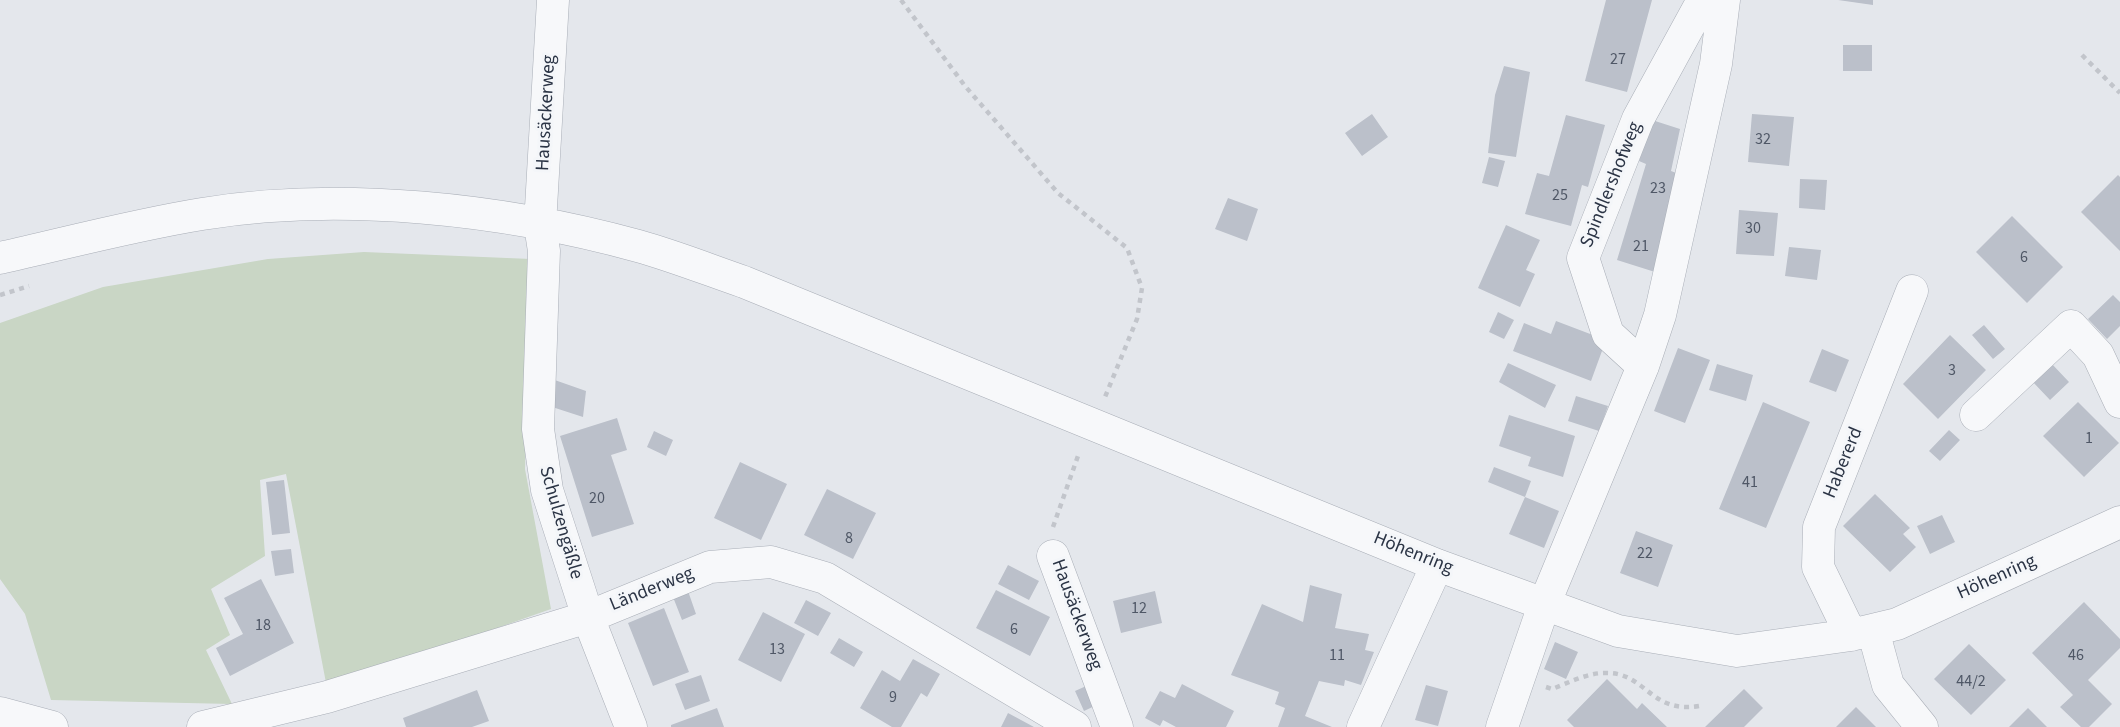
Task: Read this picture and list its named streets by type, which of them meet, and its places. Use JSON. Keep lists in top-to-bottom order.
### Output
{
  "streets": {
    "street": [
      "Hausäckerweg",
      "Spindlershofweg",
      "Habererd",
      "Schulzengäßle",
      "Höhenring",
      "Länderweg"
    ]
  },
  "crossings": [
    ["Hausäckerweg", "Schulzengäßle"],
    ["Hausäckerweg", "Höhenring"],
    ["Habererd", "Höhenring"],
    ["Schulzengäßle", "Höhenring"],
    ["Schulzengäßle", "Länderweg"]
  ],
  "house_numbers": [
    "27",
    "32",
    "23",
    "25",
    "30",
    "21",
    "6",
    "3",
    "1",
    "41",
    "20",
    "8",
    "22",
    "12",
    "18",
    "6",
    "13",
    "11",
    "46",
    "44/2",
    "9"
  ]
}
